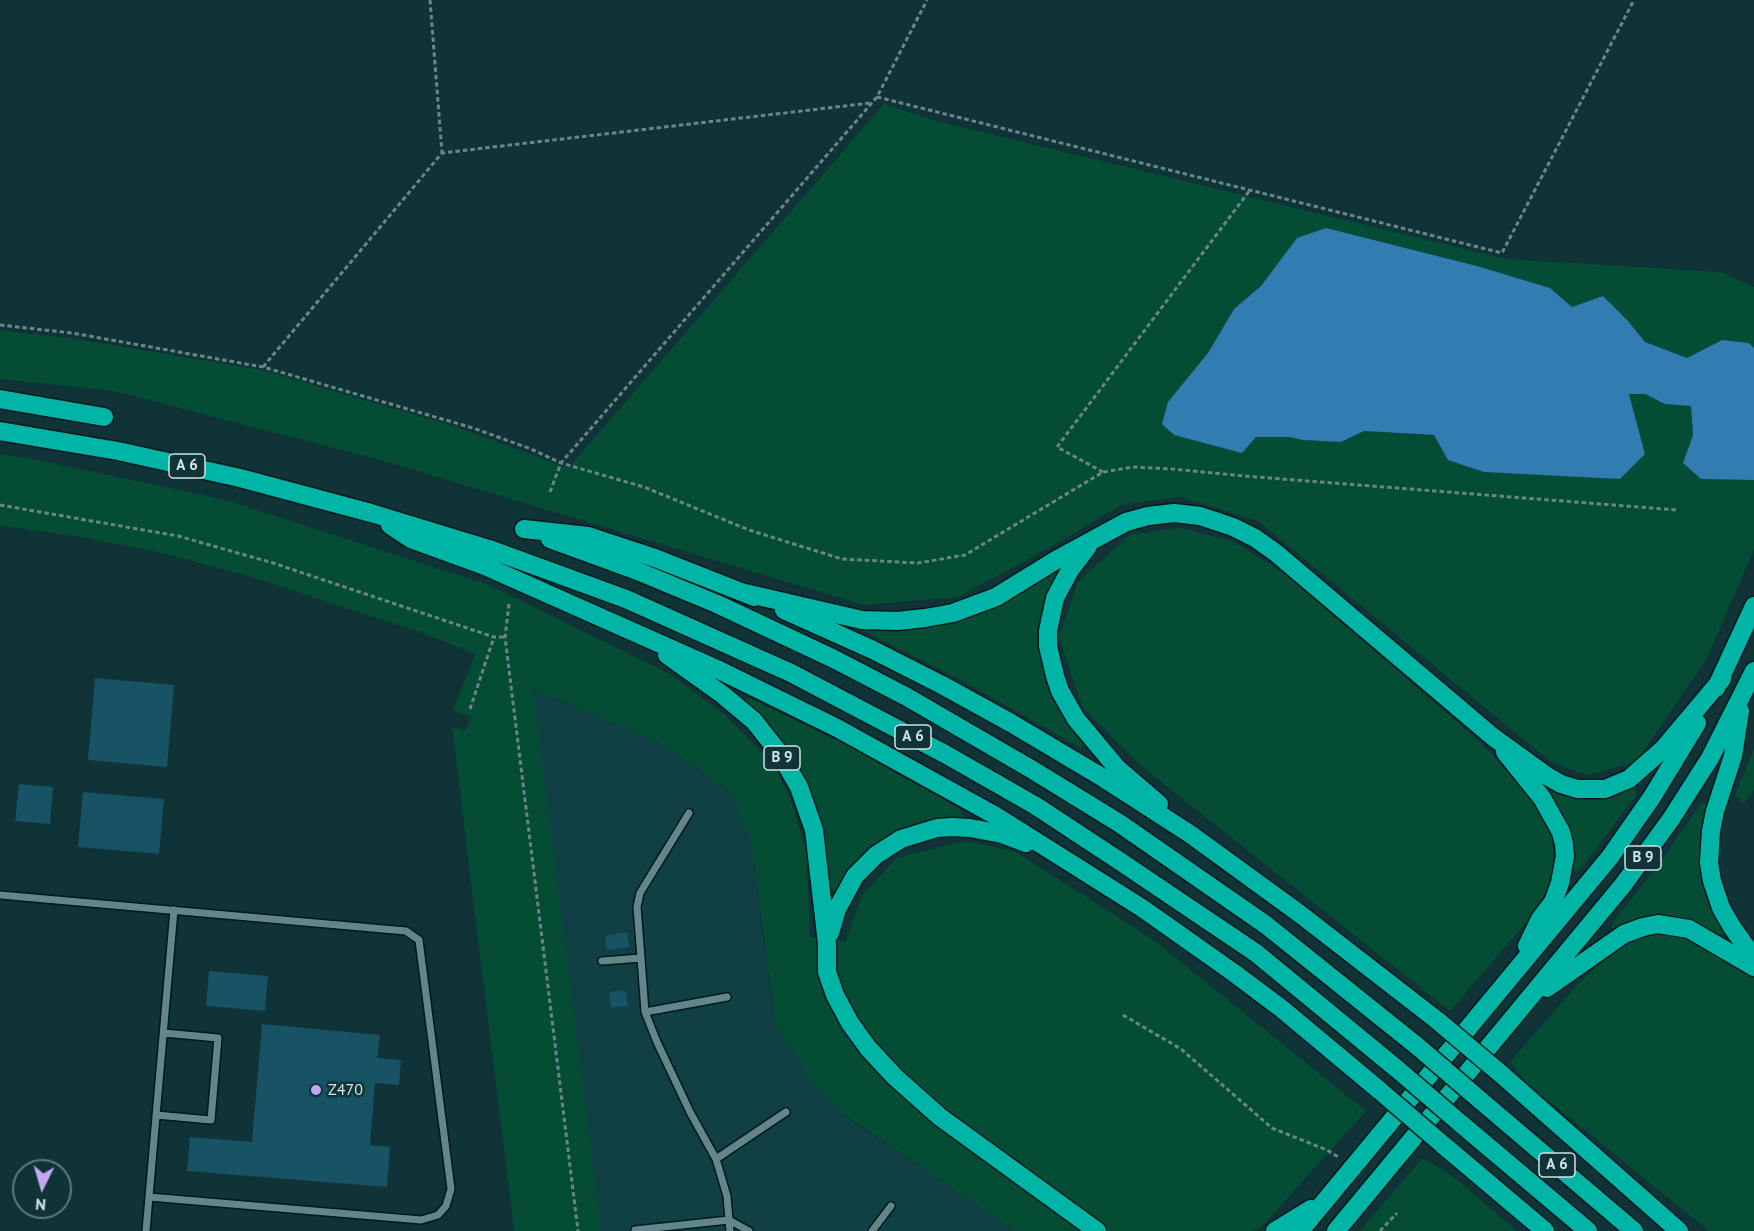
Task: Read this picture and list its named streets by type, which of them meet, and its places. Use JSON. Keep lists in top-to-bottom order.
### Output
{
  "streets": {
    "highway": ["A 6", "B 9"]
  },
  "places": ["Z470"],
  "north": "bottom"
}
